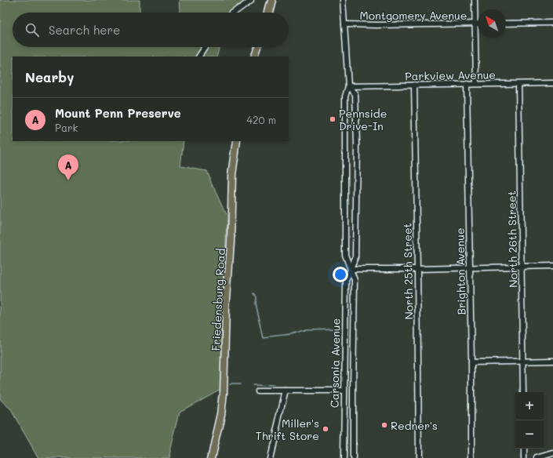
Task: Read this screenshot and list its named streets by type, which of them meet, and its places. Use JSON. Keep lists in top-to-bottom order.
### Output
{
  "streets": {
    "main road": ["Friedensburg Road"],
    "street": [
      "Montgomery Avenue",
      "Parkview Avenue",
      "North 26th Street",
      "North 25th Street",
      "Brighton Avenue",
      "Carsonia Avenue"
    ]
  },
  "crossings": [
    ["Montgomery Avenue", "Carsonia Avenue"],
    ["Parkview Avenue", "North 26th Street"],
    ["Parkview Avenue", "North 25th Street"],
    ["Parkview Avenue", "Brighton Avenue"],
    ["Parkview Avenue", "Carsonia Avenue"]
  ],
  "places": ["Pennside Drive-In", "Redner's", "Miller's Thrift Store"],
  "north": "top left",
  "page": {
    "search": "Search here",
    "heading": "Nearby",
    "list": [
      {
        "mark": "A",
        "name": "Mount Penn Preserve",
        "note": "Park",
        "value": "420 m"
      }
    ],
    "pins": "A",
    "map_buttons": ["+", "−"]
  }
}
